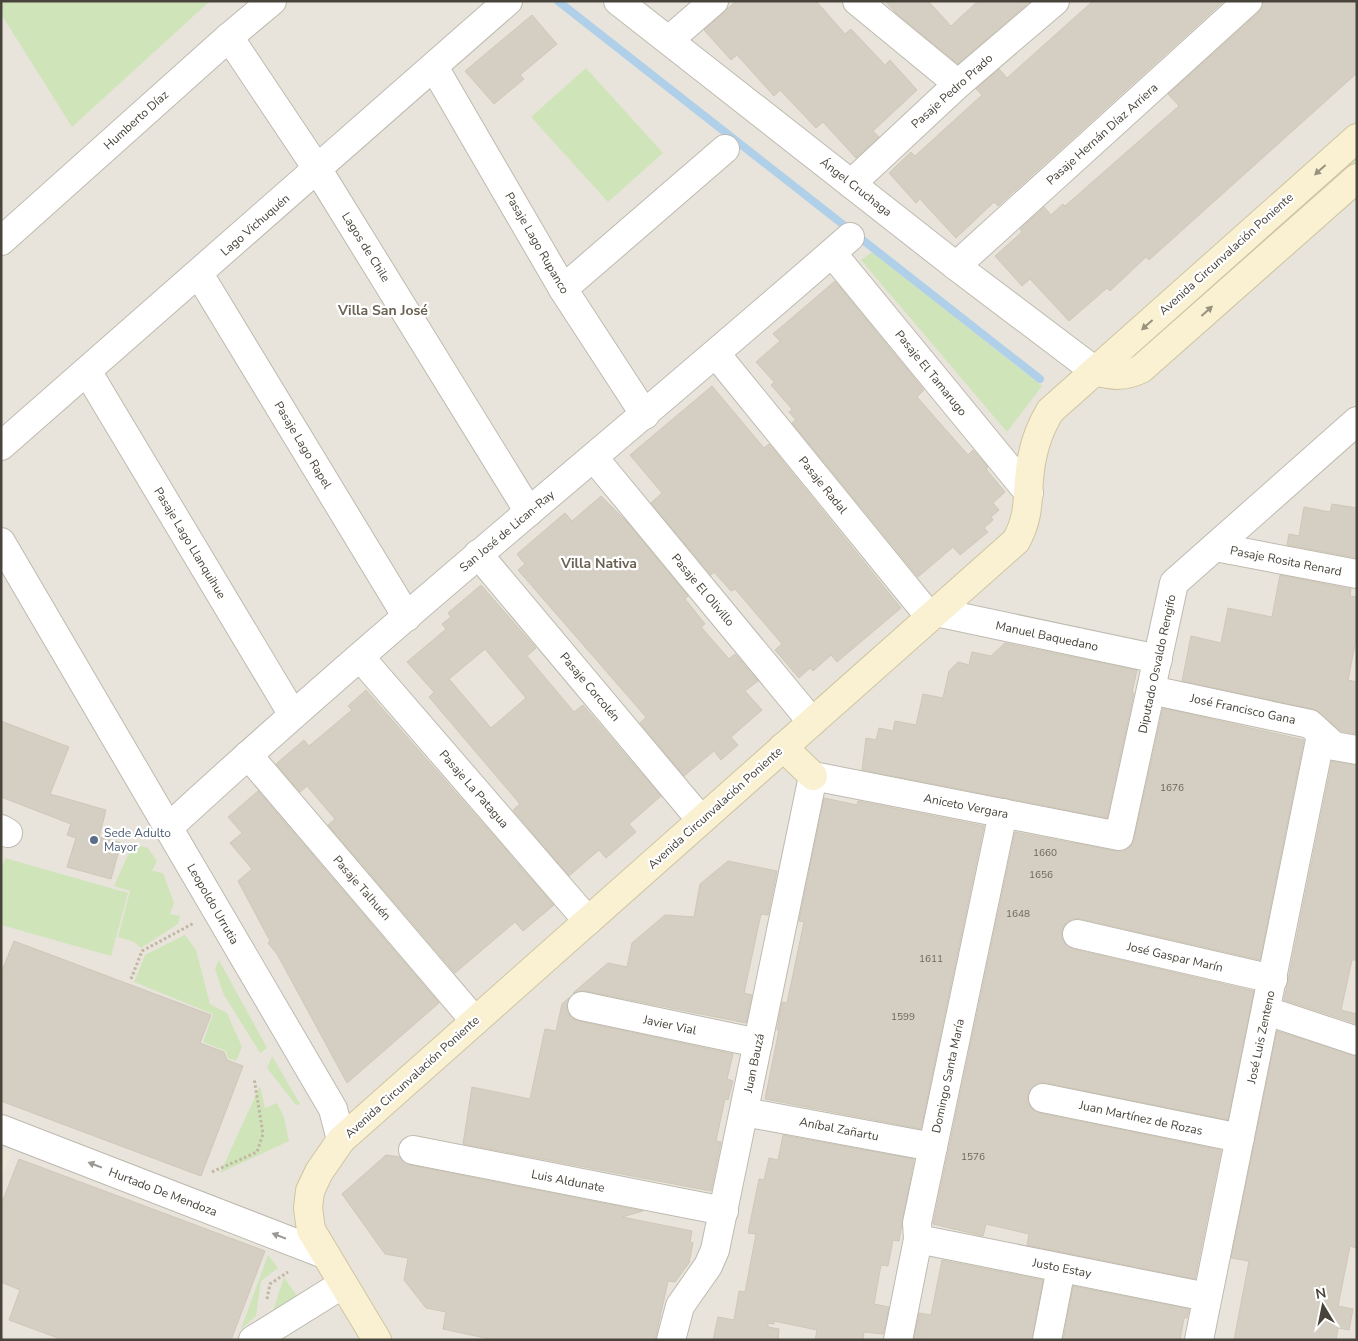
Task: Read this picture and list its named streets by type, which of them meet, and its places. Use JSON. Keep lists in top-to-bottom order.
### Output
{
  "streets": {
    "street": [
      "Pasaje Pedro Prado",
      "Humberto Díaz",
      "Pasaje Hernán Díaz Arriera",
      "Ángel Cruchaga",
      "Lago Vichuquén",
      "Pasaje Lago Rupanco",
      "Lagos de Chile",
      "Avenida Circunvalación Poniente",
      "Pasaje El Tamarugo",
      "Pasaje Lago Rapel",
      "Pasaje Radal",
      "San José de Lican-Ray",
      "Pasaje Lago Llanquihue",
      "Pasaje Rosita Renard",
      "Pasaje El Olivillo",
      "Manuel Baquedano",
      "Diputado Osvaldo Rengifo",
      "Pasaje Corcolén",
      "José Francisco Gana",
      "Pasaje La Patagua",
      "Aniceto Vergara",
      "Pasaje Talhuén",
      "Leopoldo Urrutia",
      "José Gaspar Marín",
      "Javier Vial",
      "José Luis Zenteno",
      "Juan Bauzá",
      "Domingo Santa María",
      "Juan Martínez de Rozas",
      "Aníbal Zañartu",
      "Luis Aldunate",
      "Hurtado De Mendoza",
      "Justo Estay"
    ]
  },
  "crossings": [
    ["Pasaje Pedro Prado", "Ángel Cruchaga"],
    ["Humberto Díaz", "Lagos de Chile"],
    ["Pasaje Hernán Díaz Arriera", "Ángel Cruchaga"],
    ["Ángel Cruchaga", "Avenida Circunvalación Poniente"],
    ["Lago Vichuquén", "Pasaje Lago Rupanco"],
    ["Lago Vichuquén", "Lagos de Chile"],
    ["Lago Vichuquén", "Pasaje Lago Rapel"],
    ["Lago Vichuquén", "Pasaje Lago Llanquihue"],
    ["Pasaje Lago Rupanco", "San José de Lican-Ray"],
    ["Lagos de Chile", "San José de Lican-Ray"],
    ["Avenida Circunvalación Poniente", "Pasaje El Tamarugo"],
    ["Avenida Circunvalación Poniente", "Pasaje Radal"],
    ["Avenida Circunvalación Poniente", "Pasaje El Olivillo"],
    ["Avenida Circunvalación Poniente", "Manuel Baquedano"],
    ["Avenida Circunvalación Poniente", "Pasaje Corcolén"],
    ["Avenida Circunvalación Poniente", "Pasaje La Patagua"],
    ["Avenida Circunvalación Poniente", "Pasaje Talhuén"],
    ["Avenida Circunvalación Poniente", "Leopoldo Urrutia"],
    ["Avenida Circunvalación Poniente", "Hurtado De Mendoza"],
    ["Pasaje El Tamarugo", "San José de Lican-Ray"],
    ["Pasaje Lago Rapel", "San José de Lican-Ray"],
    ["Pasaje Radal", "San José de Lican-Ray"],
    ["Pasaje Radal", "Manuel Baquedano"],
    ["San José de Lican-Ray", "Pasaje Lago Llanquihue"],
    ["San José de Lican-Ray", "Pasaje El Olivillo"],
    ["San José de Lican-Ray", "Pasaje Corcolén"],
    ["San José de Lican-Ray", "Pasaje La Patagua"],
    ["San José de Lican-Ray", "Pasaje Talhuén"],
    ["San José de Lican-Ray", "Leopoldo Urrutia"],
    ["Pasaje Rosita Renard", "Diputado Osvaldo Rengifo"],
    ["Manuel Baquedano", "Diputado Osvaldo Rengifo"],
    ["Diputado Osvaldo Rengifo", "José Francisco Gana"],
    ["Diputado Osvaldo Rengifo", "Aniceto Vergara"],
    ["José Francisco Gana", "José Luis Zenteno"],
    ["Aniceto Vergara", "Juan Bauzá"],
    ["Aniceto Vergara", "Domingo Santa María"],
    ["José Gaspar Marín", "José Luis Zenteno"],
    ["Javier Vial", "Juan Bauzá"],
    ["José Luis Zenteno", "Juan Martínez de Rozas"],
    ["José Luis Zenteno", "Justo Estay"],
    ["Juan Bauzá", "Aníbal Zañartu"],
    ["Juan Bauzá", "Luis Aldunate"],
    ["Domingo Santa María", "Aníbal Zañartu"],
    ["Domingo Santa María", "Justo Estay"]
  ],
  "one_way": ["Hurtado De Mendoza"],
  "districts": ["Villa San José", "Villa Nativa"],
  "places": ["Sede Adulto Mayor"],
  "house_numbers": [
    "1676",
    "1660",
    "1656",
    "1648",
    "1611",
    "1599",
    "1576"
  ],
  "north": "top"
}
